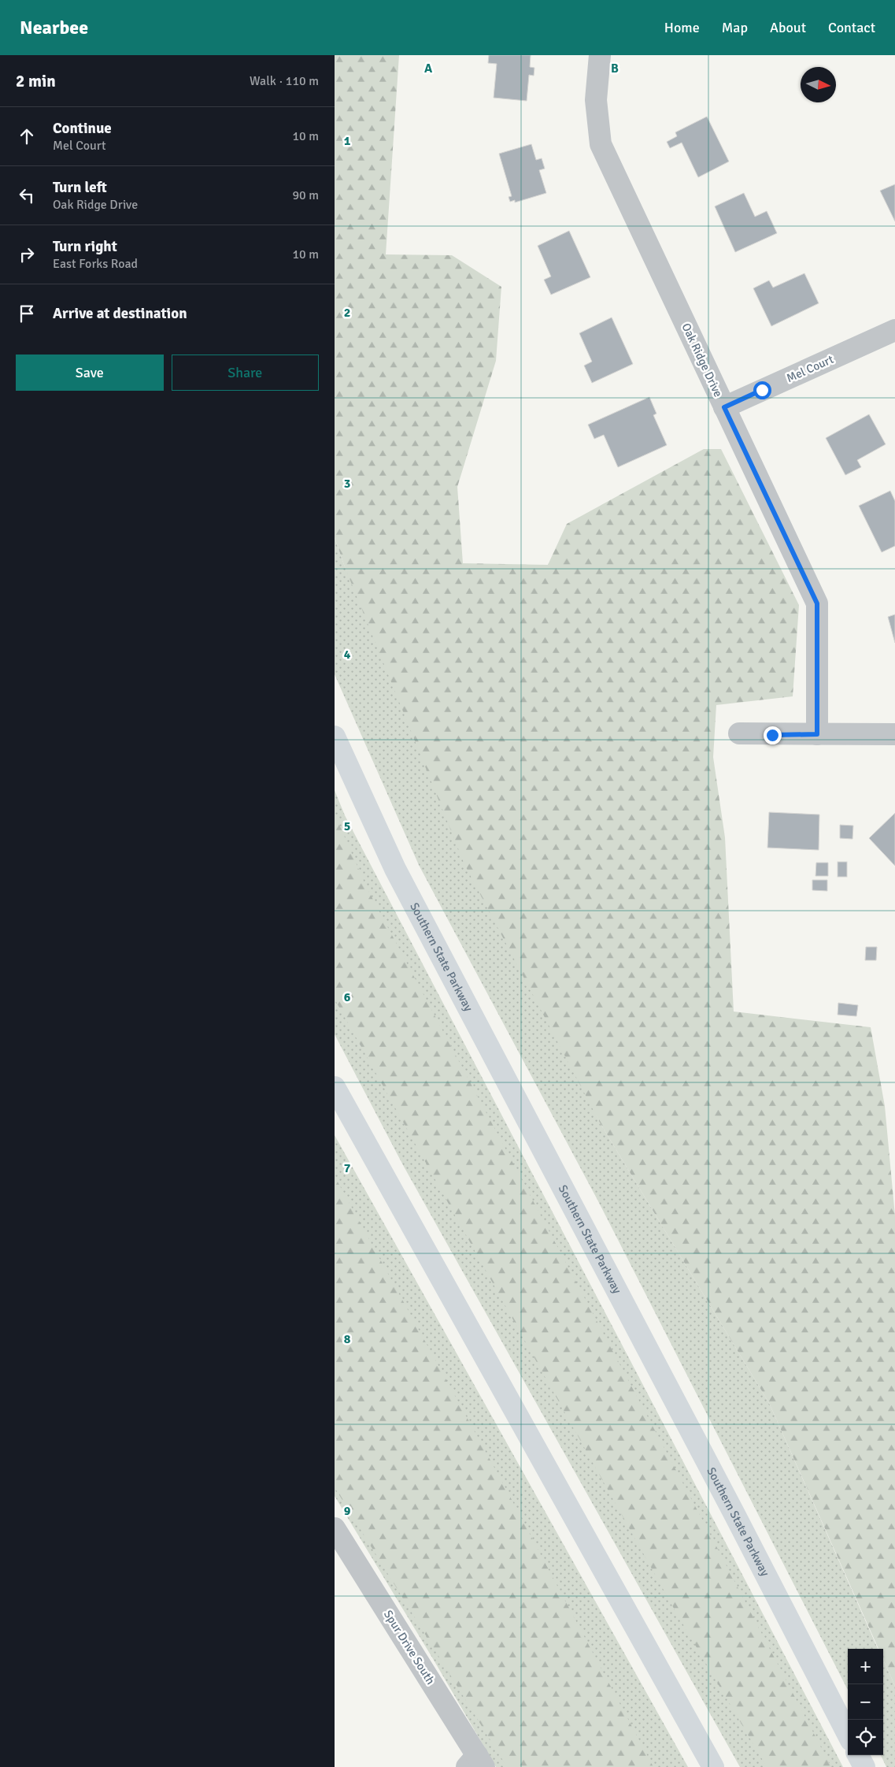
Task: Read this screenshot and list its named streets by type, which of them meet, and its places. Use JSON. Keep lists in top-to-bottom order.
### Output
{
  "streets": {
    "highway": ["Southern State Parkway"],
    "street": ["Oak Ridge Drive", "Mel Court", "Spur Drive South"]
  },
  "crossings": [
    ["Oak Ridge Drive", "Mel Court"]
  ],
  "north": "right",
  "page": {
    "header": "Nearbee",
    "nav": [
      "Home",
      "Map",
      "About",
      "Contact"
    ],
    "heading": ["2 min", "Walk · 110 m"],
    "list": [
      ["Continue", "Mel Court", "10 m"],
      ["Turn left", "Oak Ridge Drive", "90 m"],
      ["Turn right", "East Forks Road", "10 m"],
      "Arrive at destination"
    ],
    "buttons": ["Save", "Share"],
    "map_buttons": ["+", "−"]
  },
  "grid": {
    "columns": ["A", "B"],
    "rows": [
      "1",
      "2",
      "3",
      "4",
      "5",
      "6",
      "7",
      "8",
      "9"
    ]
  }
}
